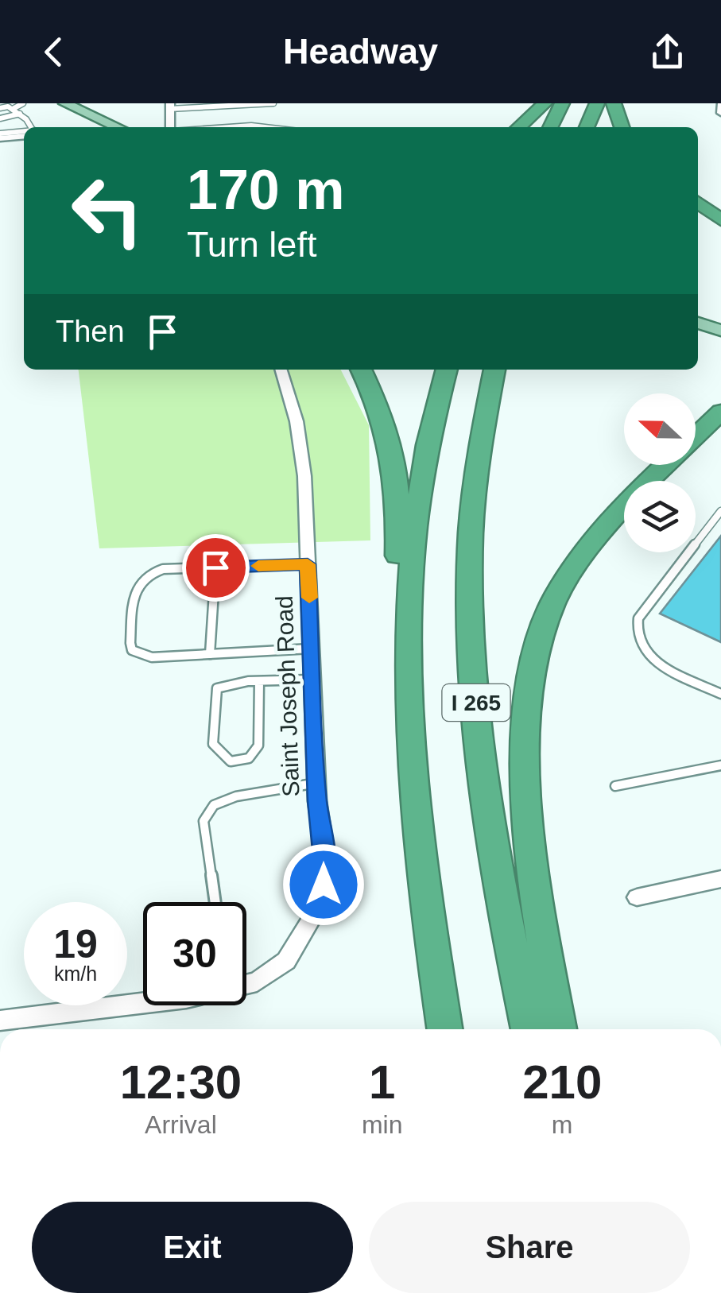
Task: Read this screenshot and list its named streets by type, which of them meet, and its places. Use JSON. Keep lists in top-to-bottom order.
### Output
{
  "streets": {
    "highway": ["I 265"],
    "street": ["Saint Joseph Road"]
  },
  "north": "left",
  "page": {
    "header": "Headway",
    "turn": ["170 m", "Turn left"],
    "then": "Then",
    "speed": "19 km/h",
    "limit": "30",
    "eta": [
      "12:30",
      "Arrival",
      "1",
      "min",
      "210",
      "m"
    ],
    "buttons": ["Exit", "Share"]
  }
}
